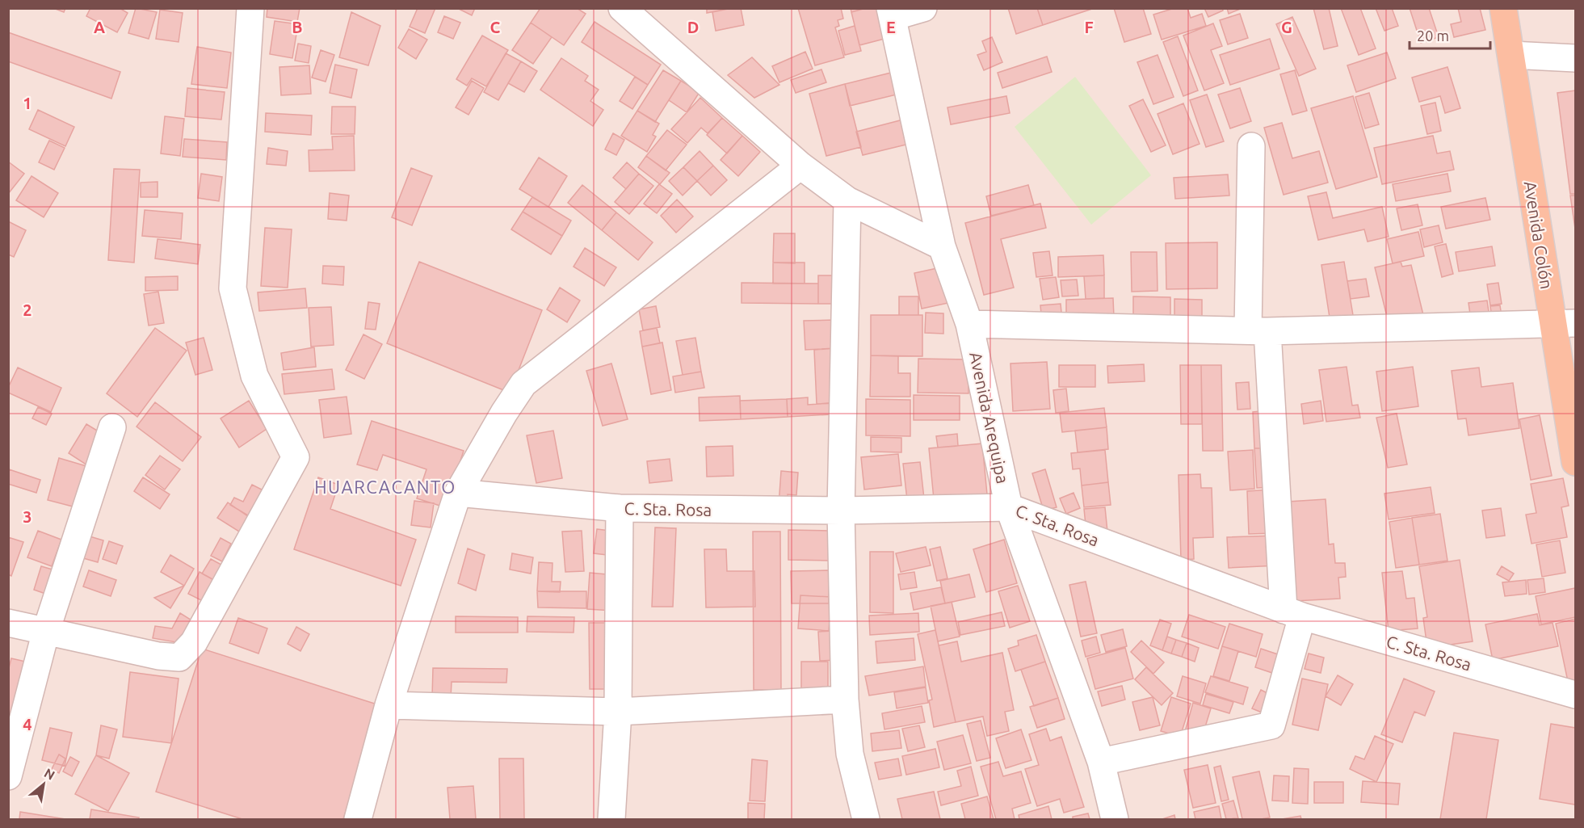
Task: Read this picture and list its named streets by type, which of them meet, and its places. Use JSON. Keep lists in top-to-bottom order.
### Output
{
  "streets": {
    "main road": ["Avenida Colón"],
    "street": ["Avenida Arequipa", "C. Sta. Rosa"]
  },
  "crossings": [
    ["Avenida Arequipa", "C. Sta. Rosa"]
  ],
  "districts": ["HUARCACANTO"],
  "scale_bar": "20 m",
  "north": "top right",
  "grid": {
    "columns": [
      "A",
      "B",
      "C",
      "D",
      "E",
      "F",
      "G"
    ],
    "rows": [
      "1",
      "2",
      "3",
      "4"
    ]
  }
}
